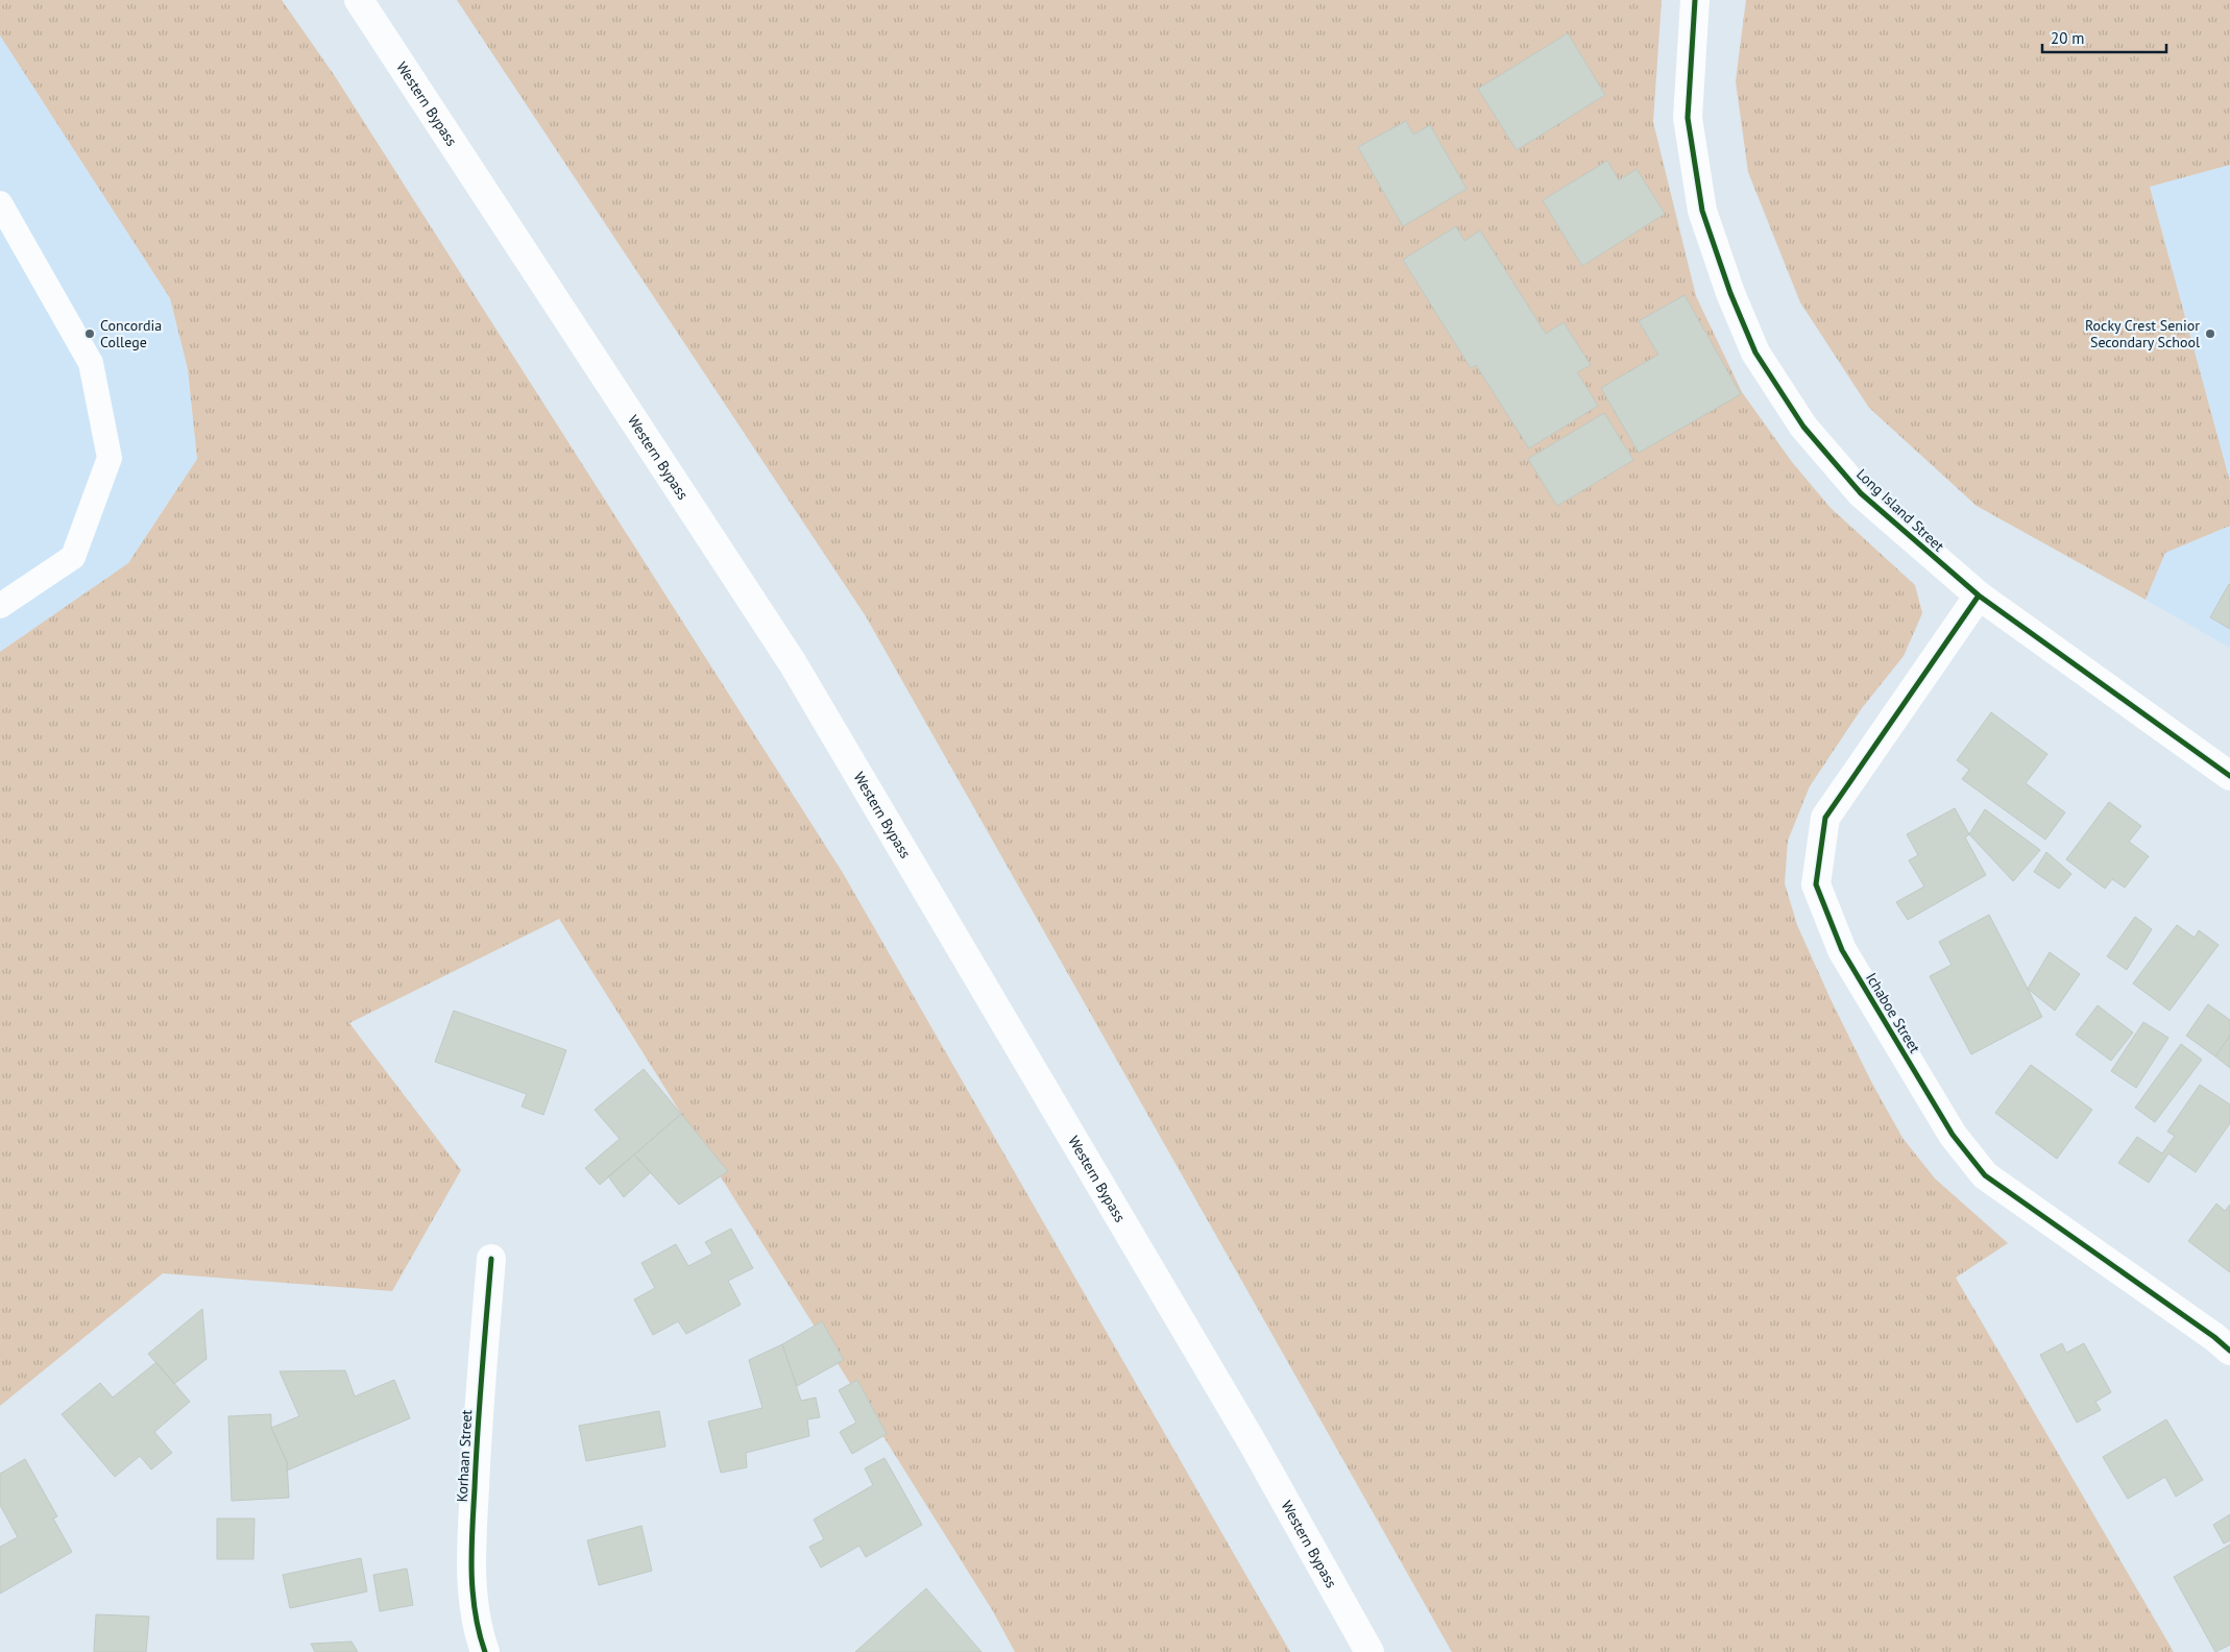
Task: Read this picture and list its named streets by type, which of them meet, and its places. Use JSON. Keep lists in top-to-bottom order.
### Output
{
  "streets": {
    "main road": [
      "Western Bypass",
      "Long Island Street",
      "Ichaboe Street",
      "Korhaan Street"
    ]
  },
  "crossings": [
    ["Long Island Street", "Ichaboe Street"]
  ],
  "places": ["Concordia College", "Rocky Crest Senior Secondary School"],
  "scale_bar": "20 m"
}
